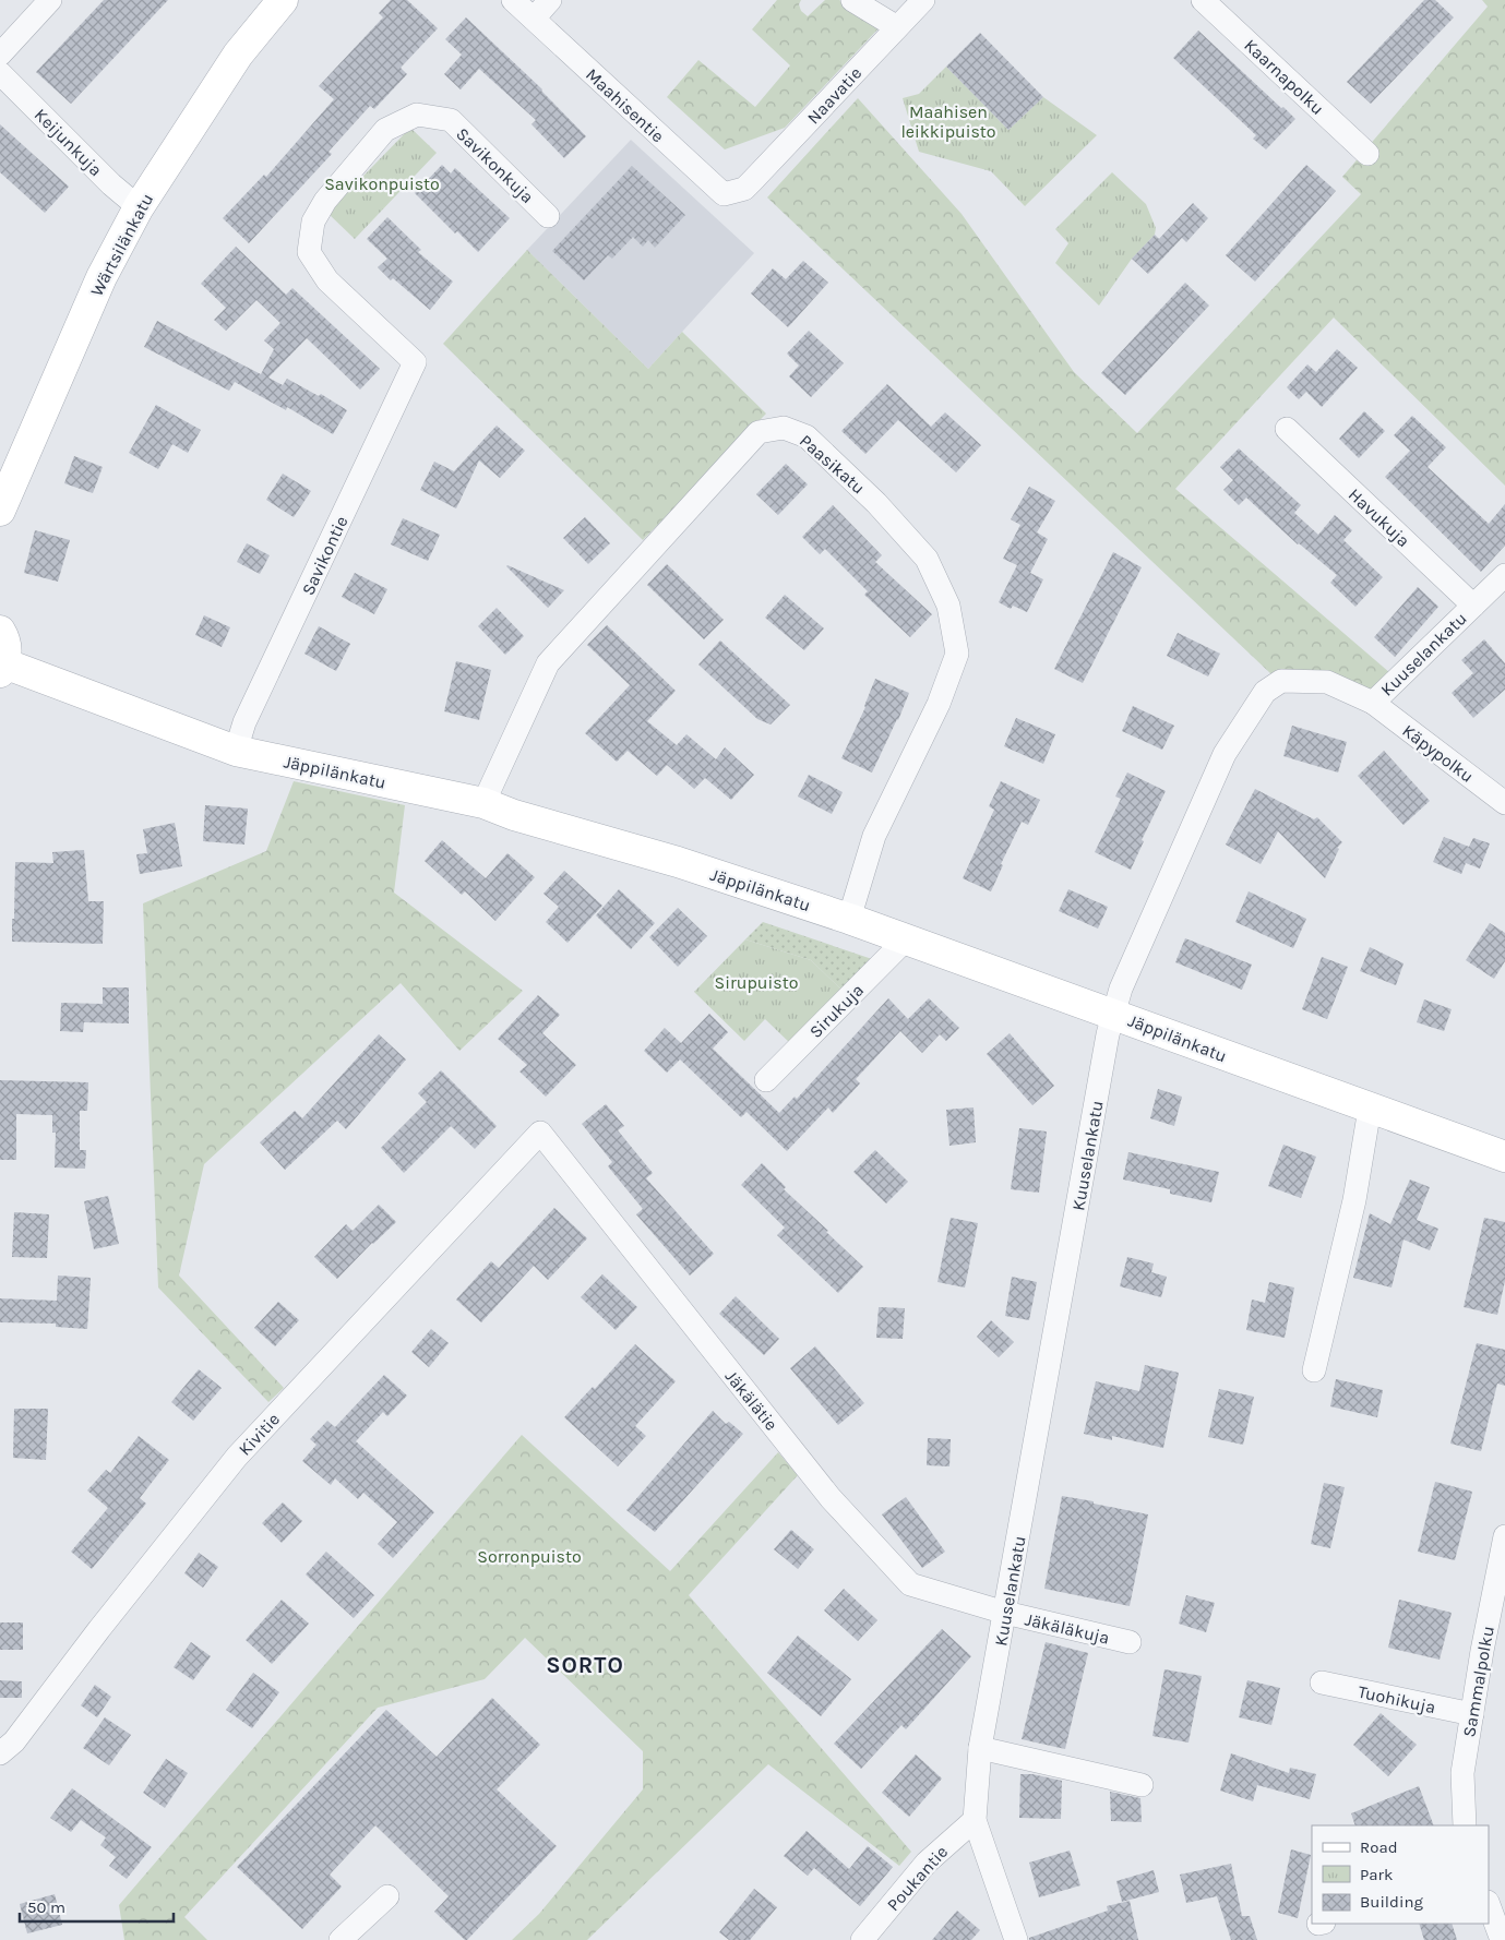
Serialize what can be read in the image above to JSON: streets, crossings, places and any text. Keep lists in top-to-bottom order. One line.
{"streets":{"street":["Kaarnapolku","Naavatie","Maahisentie","Keijunkuja","Savikonkuja","Wärtsilänkatu","Paasikatu","Havukuja","Savikontie","Kuuselankatu","Käpypolku","Jäppilänkatu","Sirukuja","Jäkälätie","Kivitie","Jäkäläkuja","Sammalpolku","Tuohikuja","Poukantie"]},"crossings":[["Naavatie","Maahisentie"],["Keijunkuja","Wärtsilänkatu"],["Savikonkuja","Savikontie"],["Paasikatu","Jäppilänkatu"],["Havukuja","Kuuselankatu"],["Savikontie","Jäppilänkatu"],["Kuuselankatu","Käpypolku"],["Kuuselankatu","Jäppilänkatu"],["Kuuselankatu","Jäkälätie"],["Kuuselankatu","Jäkäläkuja"],["Kuuselankatu","Poukantie"],["Jäppilänkatu","Sirukuja"],["Jäkälätie","Kivitie"],["Jäkälätie","Jäkäläkuja"],["Sammalpolku","Tuohikuja"]],"districts":["SORTO"],"parks":["Maahisen leikkipuisto","Savikonpuisto","Sirupuisto","Sorronpuisto"],"legend":["Road","Park","Building"],"scale_bar":"50 m"}
